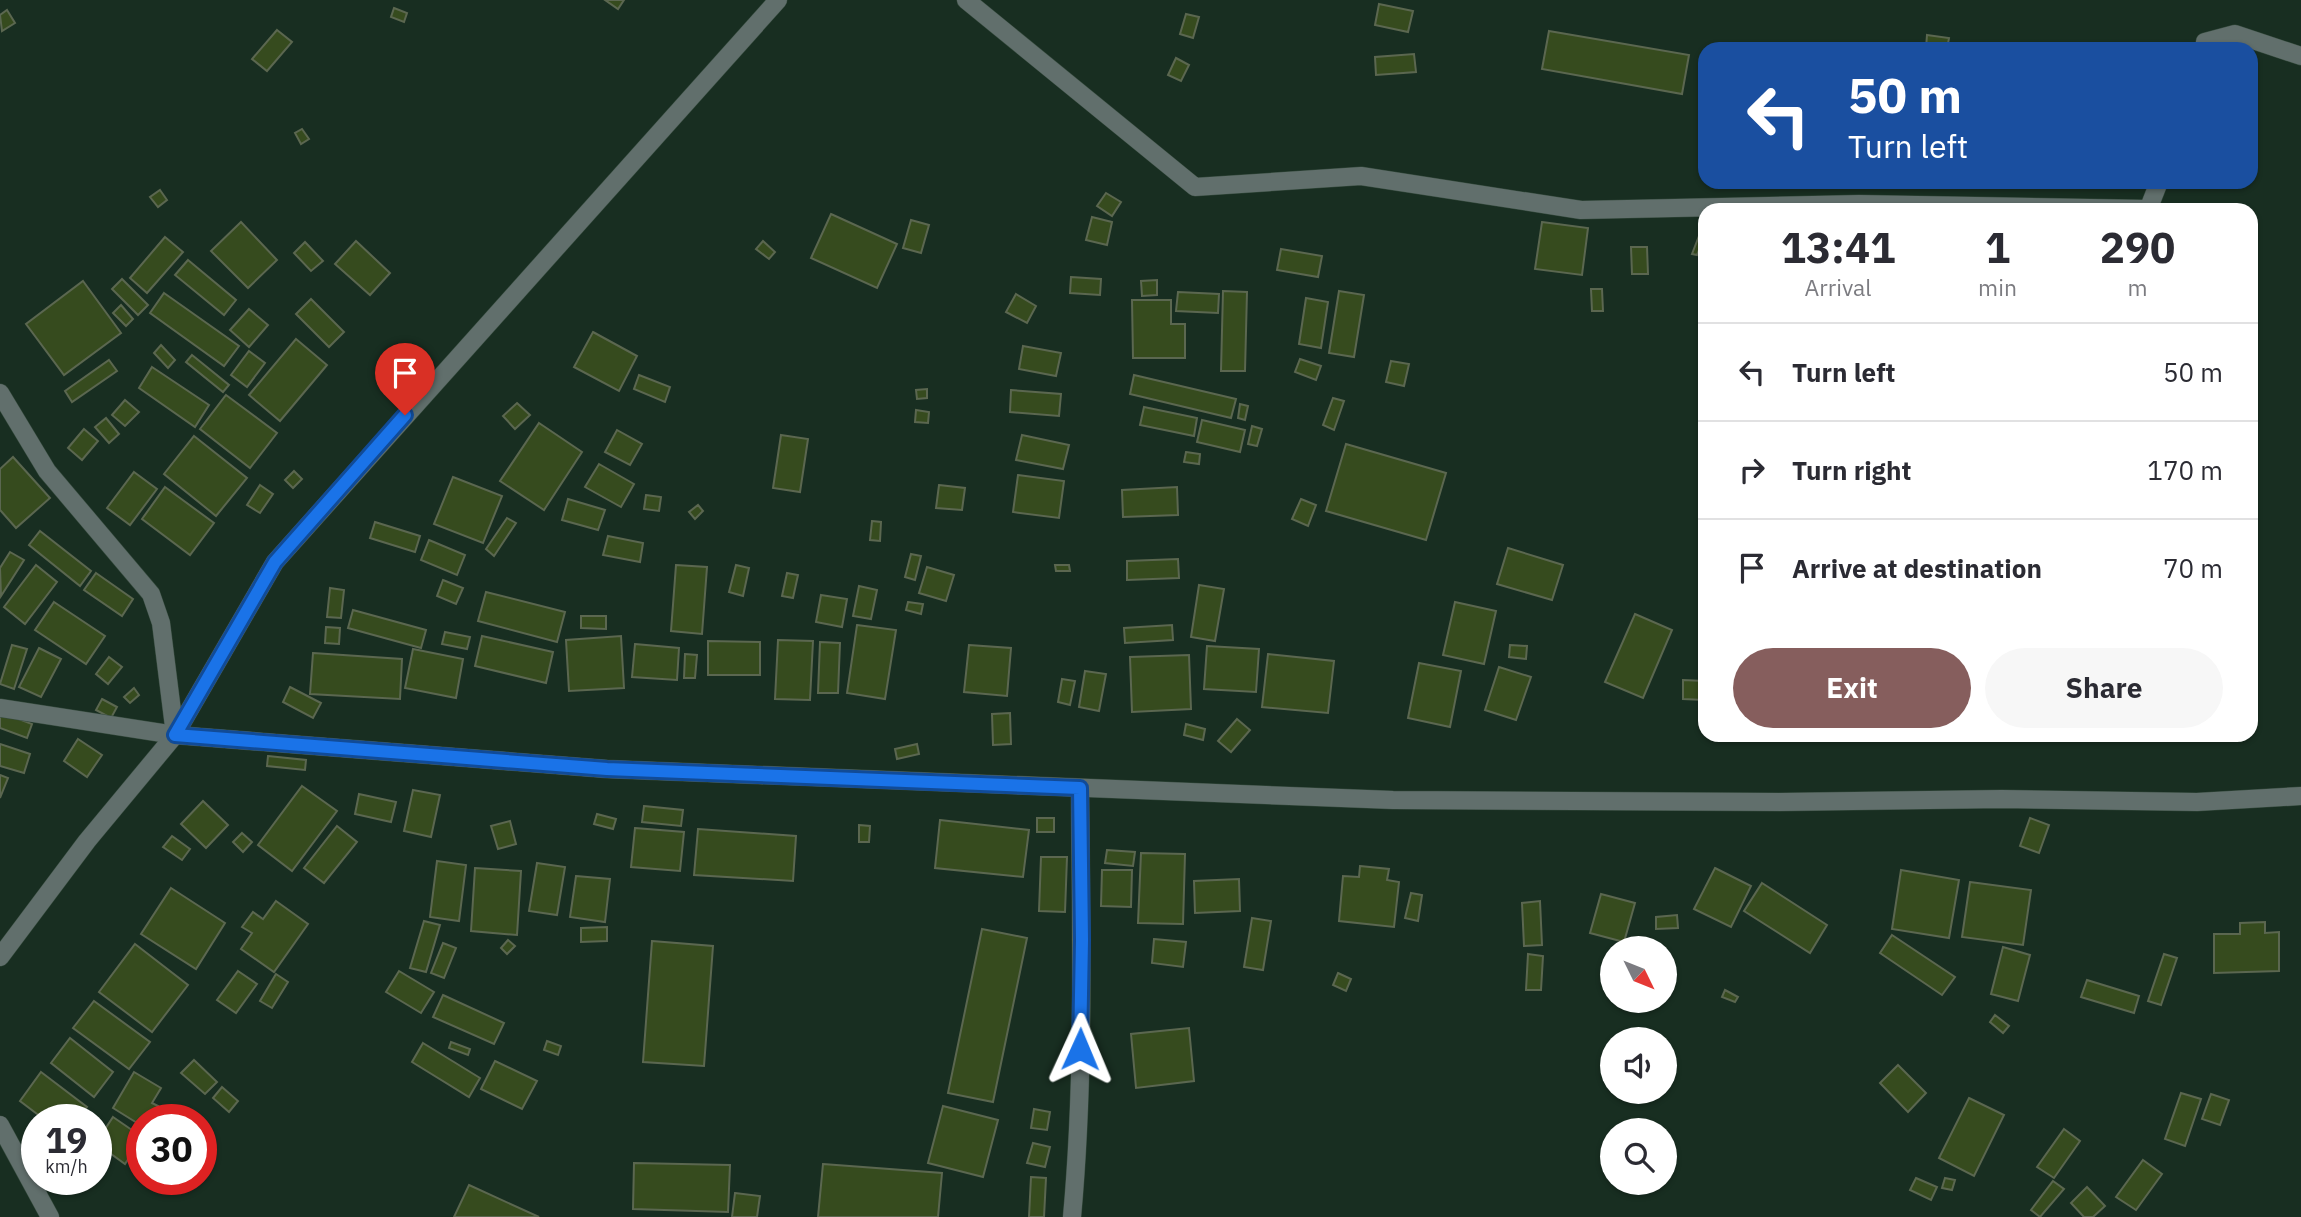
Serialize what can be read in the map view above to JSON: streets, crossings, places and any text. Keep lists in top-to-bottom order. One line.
{"north":"bottom right","page":{"turn":["50 m","Turn left"],"eta":["13:41","Arrival","1","min","290","m"],"list":[{"name":"Turn left","value":"50 m"},{"name":"Turn right","value":"170 m"},{"name":"Arrive at destination","value":"70 m"}],"buttons":["Exit","Share"],"speed":"19 km/h","limit":"30"}}
